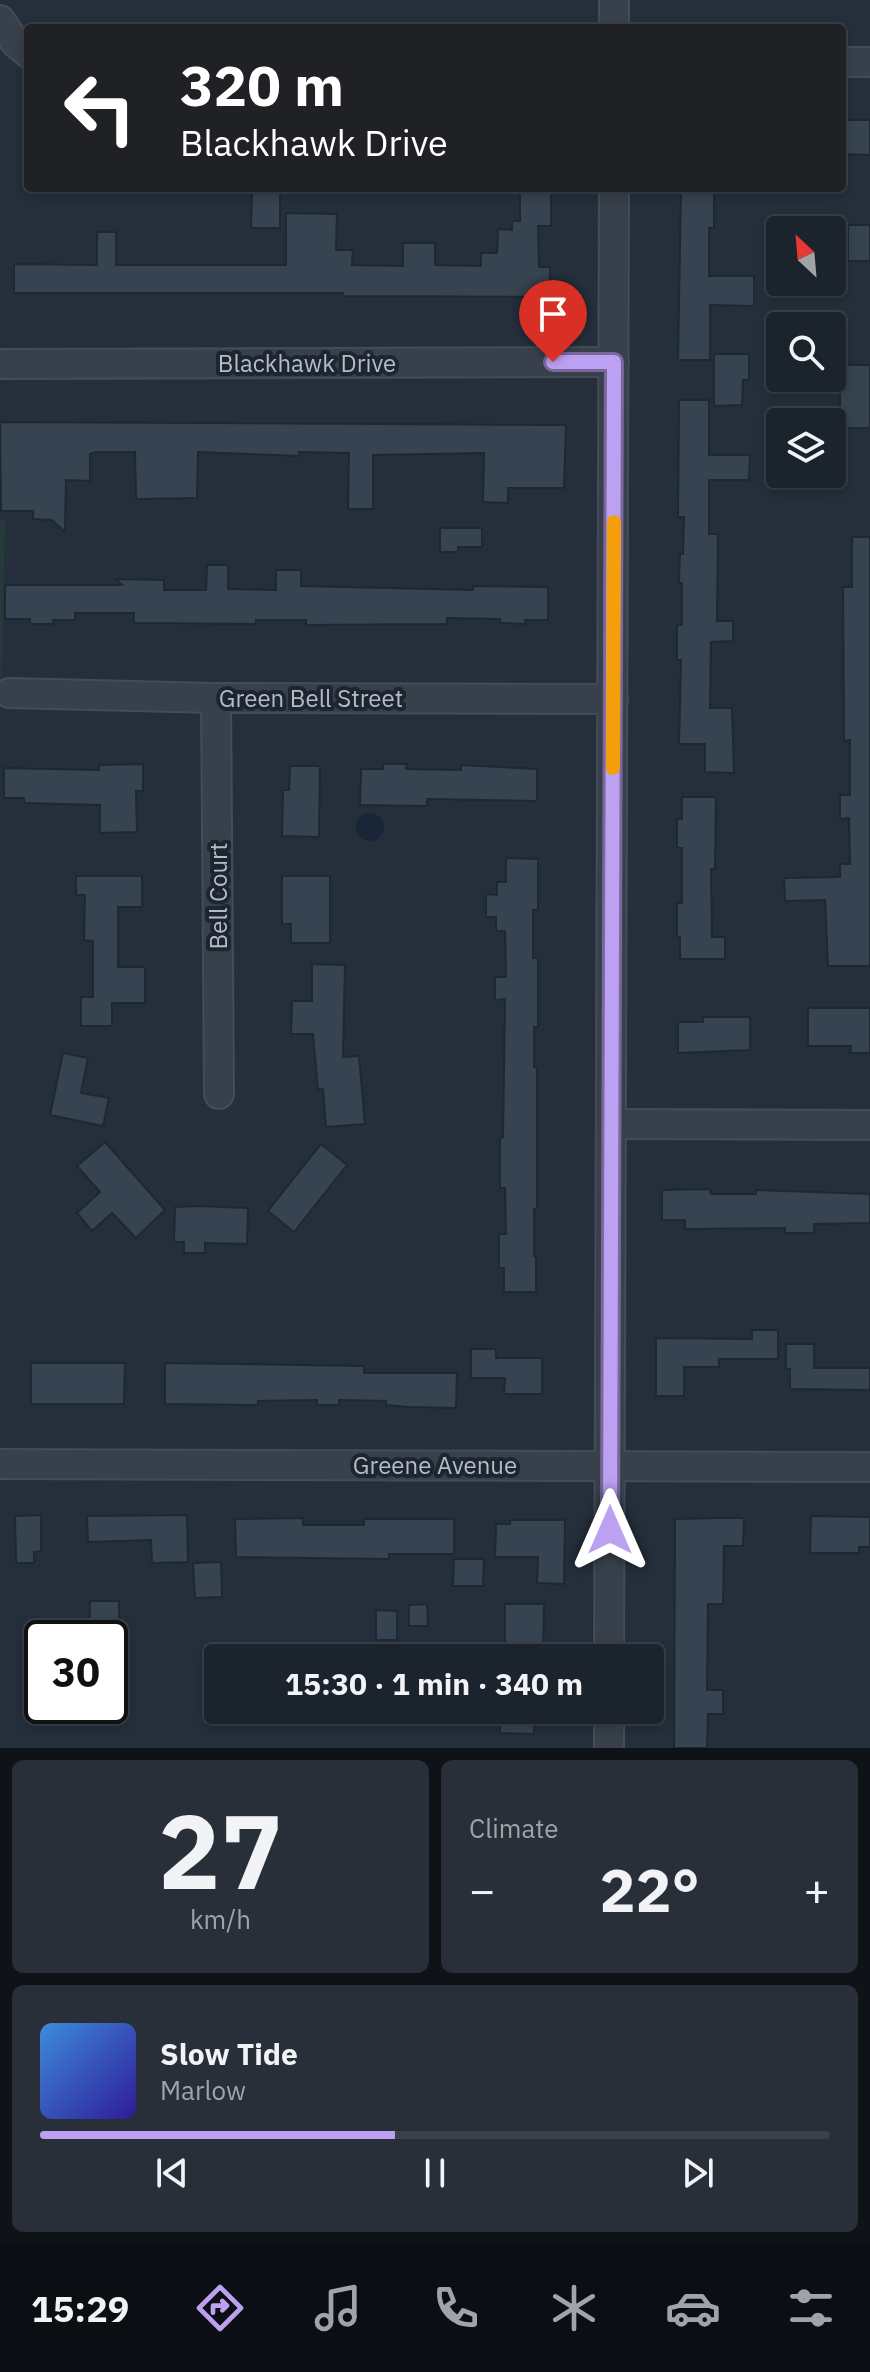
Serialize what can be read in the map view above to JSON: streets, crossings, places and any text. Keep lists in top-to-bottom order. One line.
{"streets":{"street":["Blackhawk Drive","Green Bell Street","Bell Court","Greene Avenue"]},"crossings":[["Green Bell Street","Bell Court"]],"north":"top left","page":{"turn":["320 m","Blackhawk Drive"],"limit":"30","trip":"15:30 · 1 min · 340 m","tile":[["27","km/h"],"Climate"],"heat":["−","22°","+"],"song":["Slow Tide","Marlow"],"tabs":"15:29"}}
